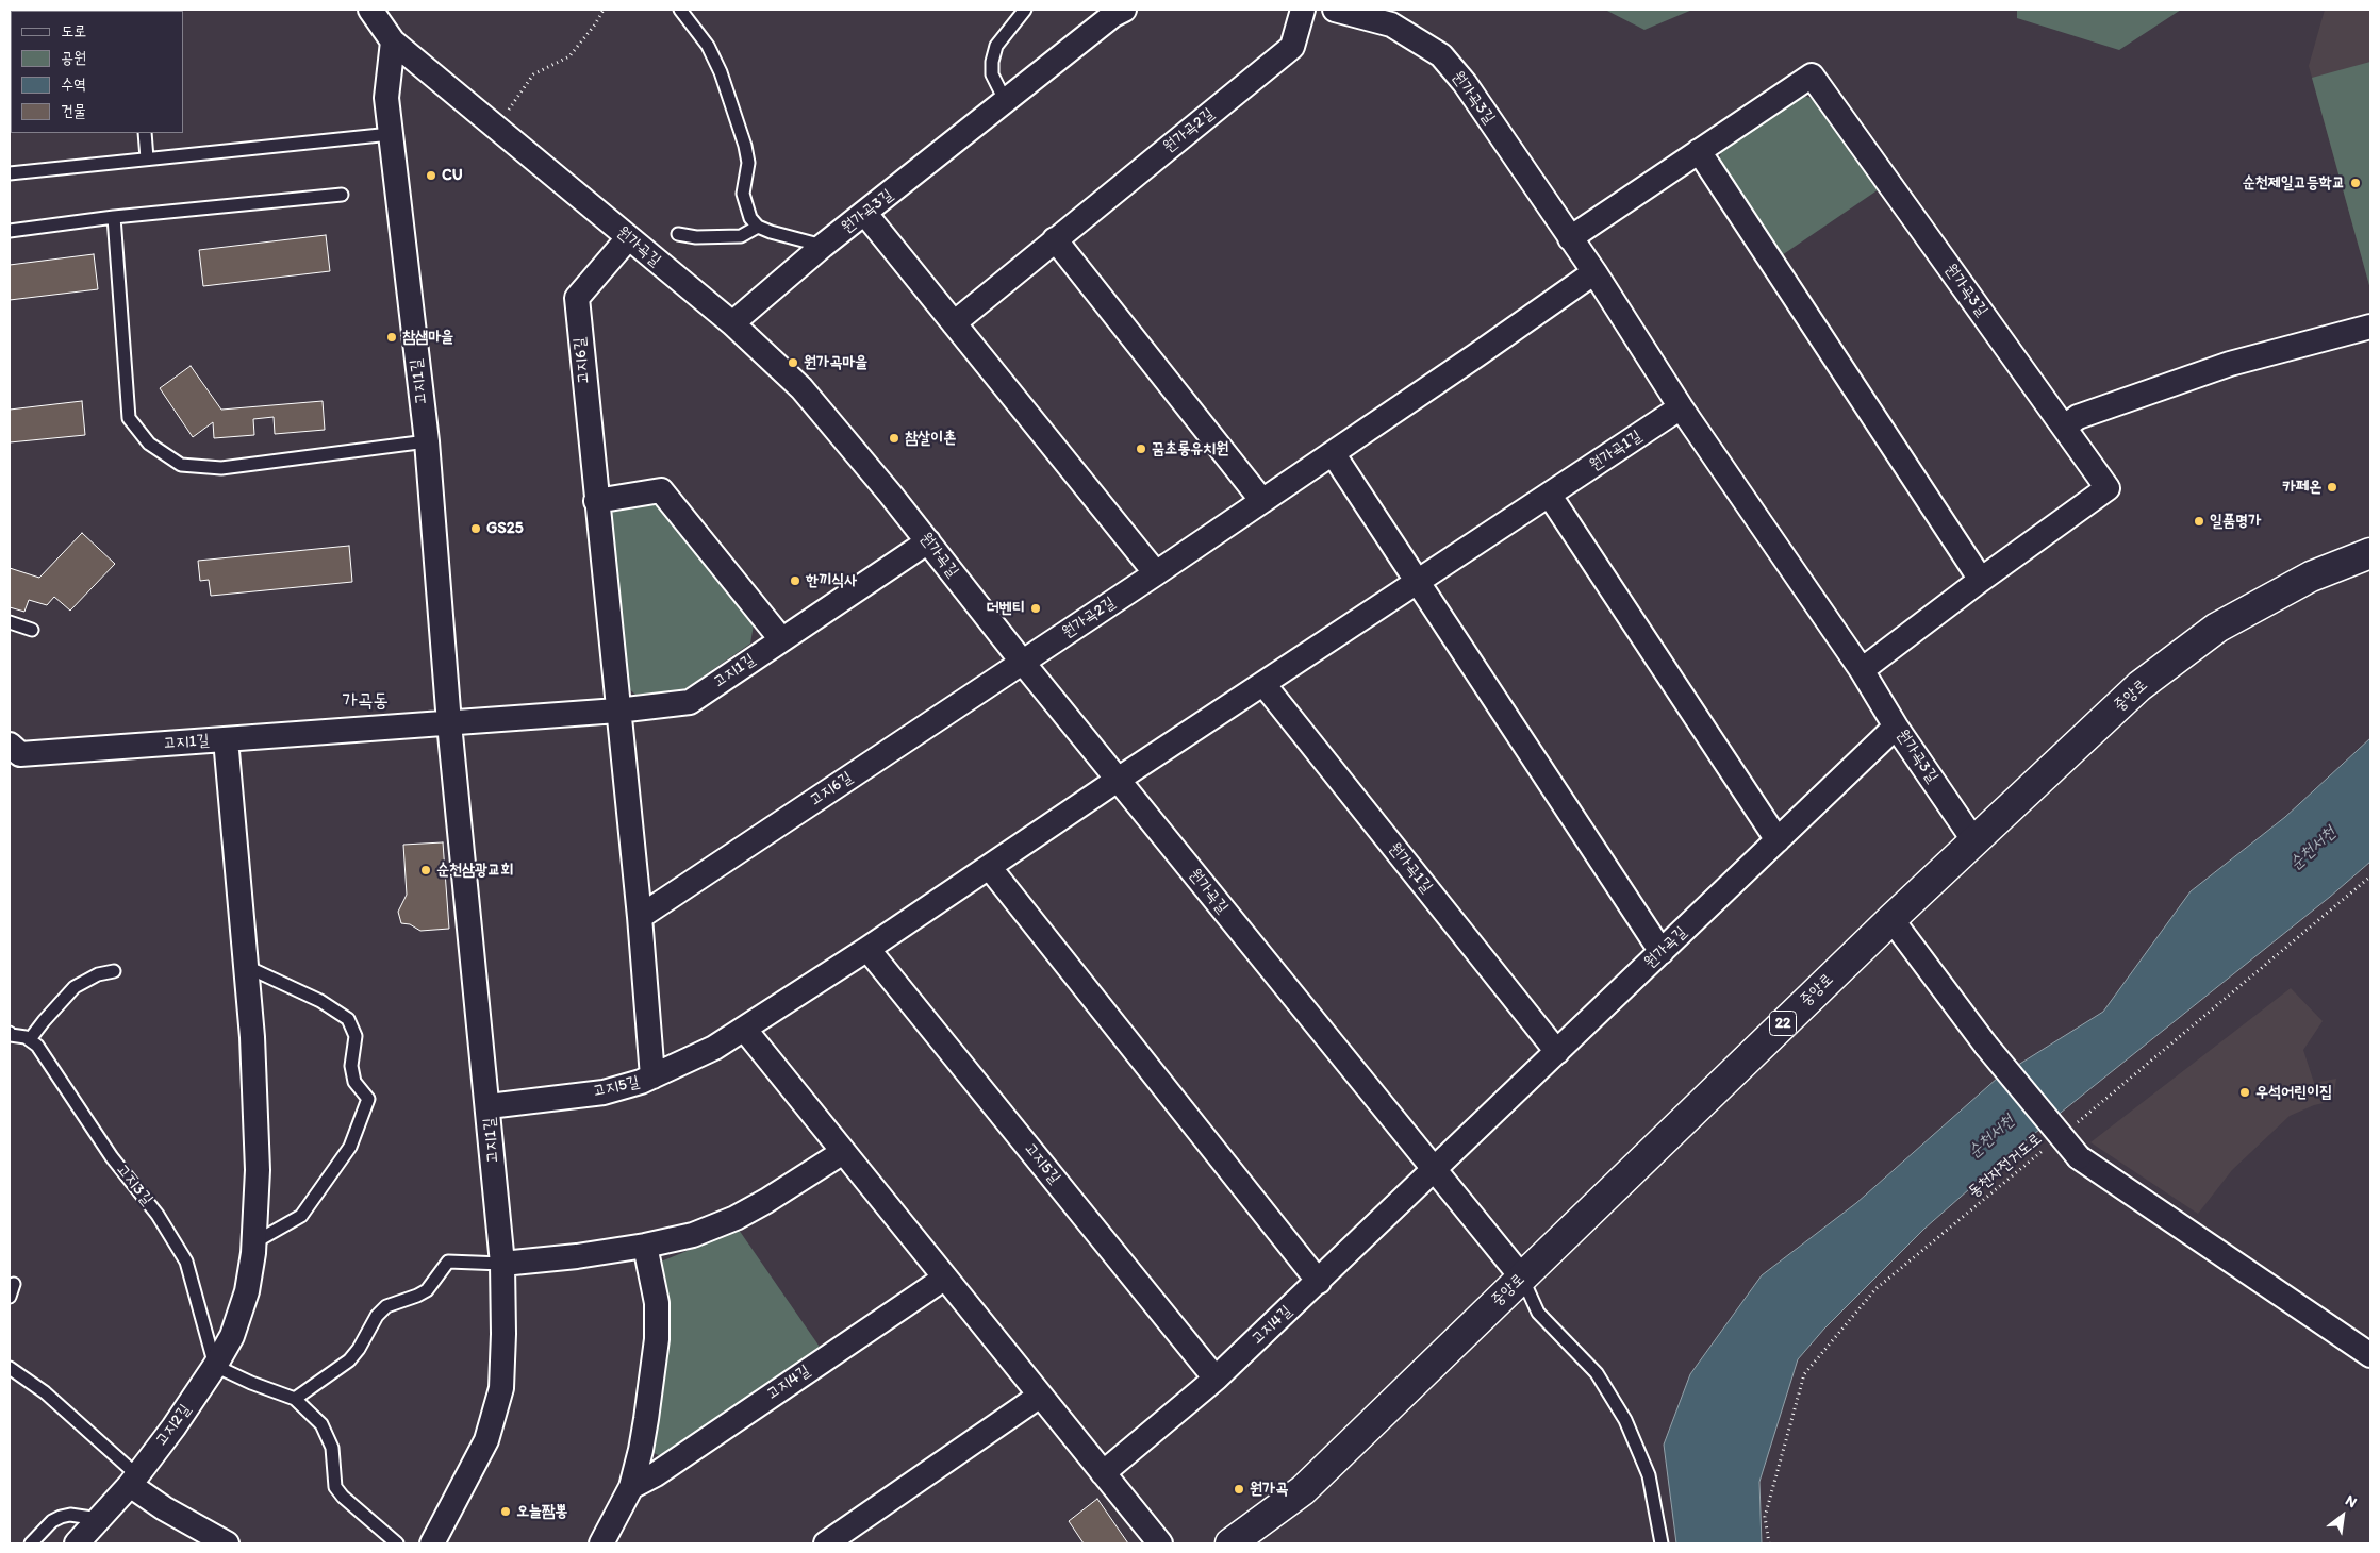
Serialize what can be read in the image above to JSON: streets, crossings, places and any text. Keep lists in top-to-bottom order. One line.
{"streets":{"main road":["중앙로","22"],"street":["원가곡3길","원가곡2길","원가곡길","고지6길","고지1길","원가곡1길","고지5길","고지4길","고지2길"],"lane":["고지3길"],"path":["동천자전거도로"]},"crossings":[["원가곡3길","원가곡2길"],["원가곡3길","원가곡길"],["원가곡3길","원가곡1길"],["원가곡3길","중앙로"],["원가곡2길","원가곡길"],["원가곡2길","고지6길"],["원가곡길","고지6길"],["원가곡길","고지1길"],["원가곡길","원가곡1길"],["원가곡길","중앙로"],["원가곡길","고지5길"],["원가곡길","고지4길"],["고지6길","고지1길"],["고지6길","고지5길"],["고지1길","고지5길"],["원가곡1길","고지5길"],["고지5길","고지4길"],["고지3길","고지2길"]],"districts":["가곡동"],"water":["순천서천"],"places":["CU","순천제일고등학교","참샘마을","원가곡마을","참살이촌","꿈초롱유치원","카페온","일품명가","GS25","한끼식사","더벤티","순천삼광교회","우석어린이집","원가곡","오늘짬뽕"],"legend":["도로","공원","수역","건물"],"north":"top right"}
